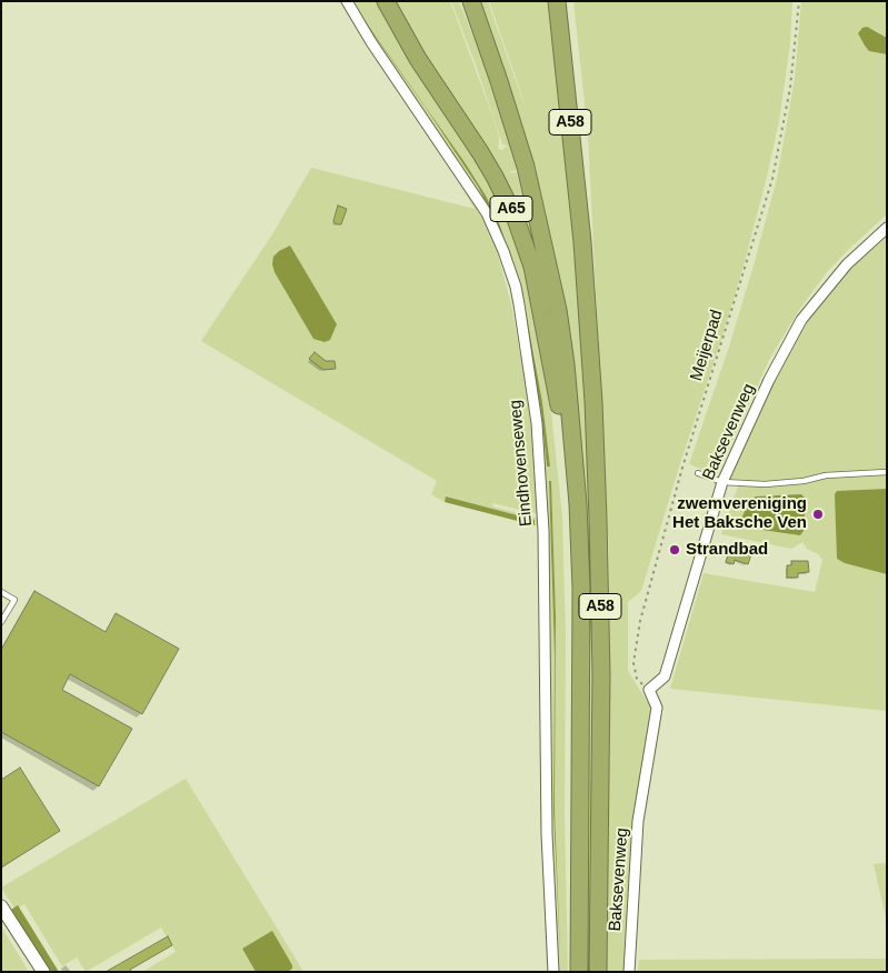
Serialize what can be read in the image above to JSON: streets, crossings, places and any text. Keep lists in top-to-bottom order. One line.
{"streets":{"highway":["A58","A65"],"street":["Baksevenweg","Eindhovenseweg"],"path":["Meijerpad"]},"crossings":[["A58","A65"],["Meijerpad","Baksevenweg"]],"places":["zwemvereniging Het Baksche Ven","Strandbad"]}
